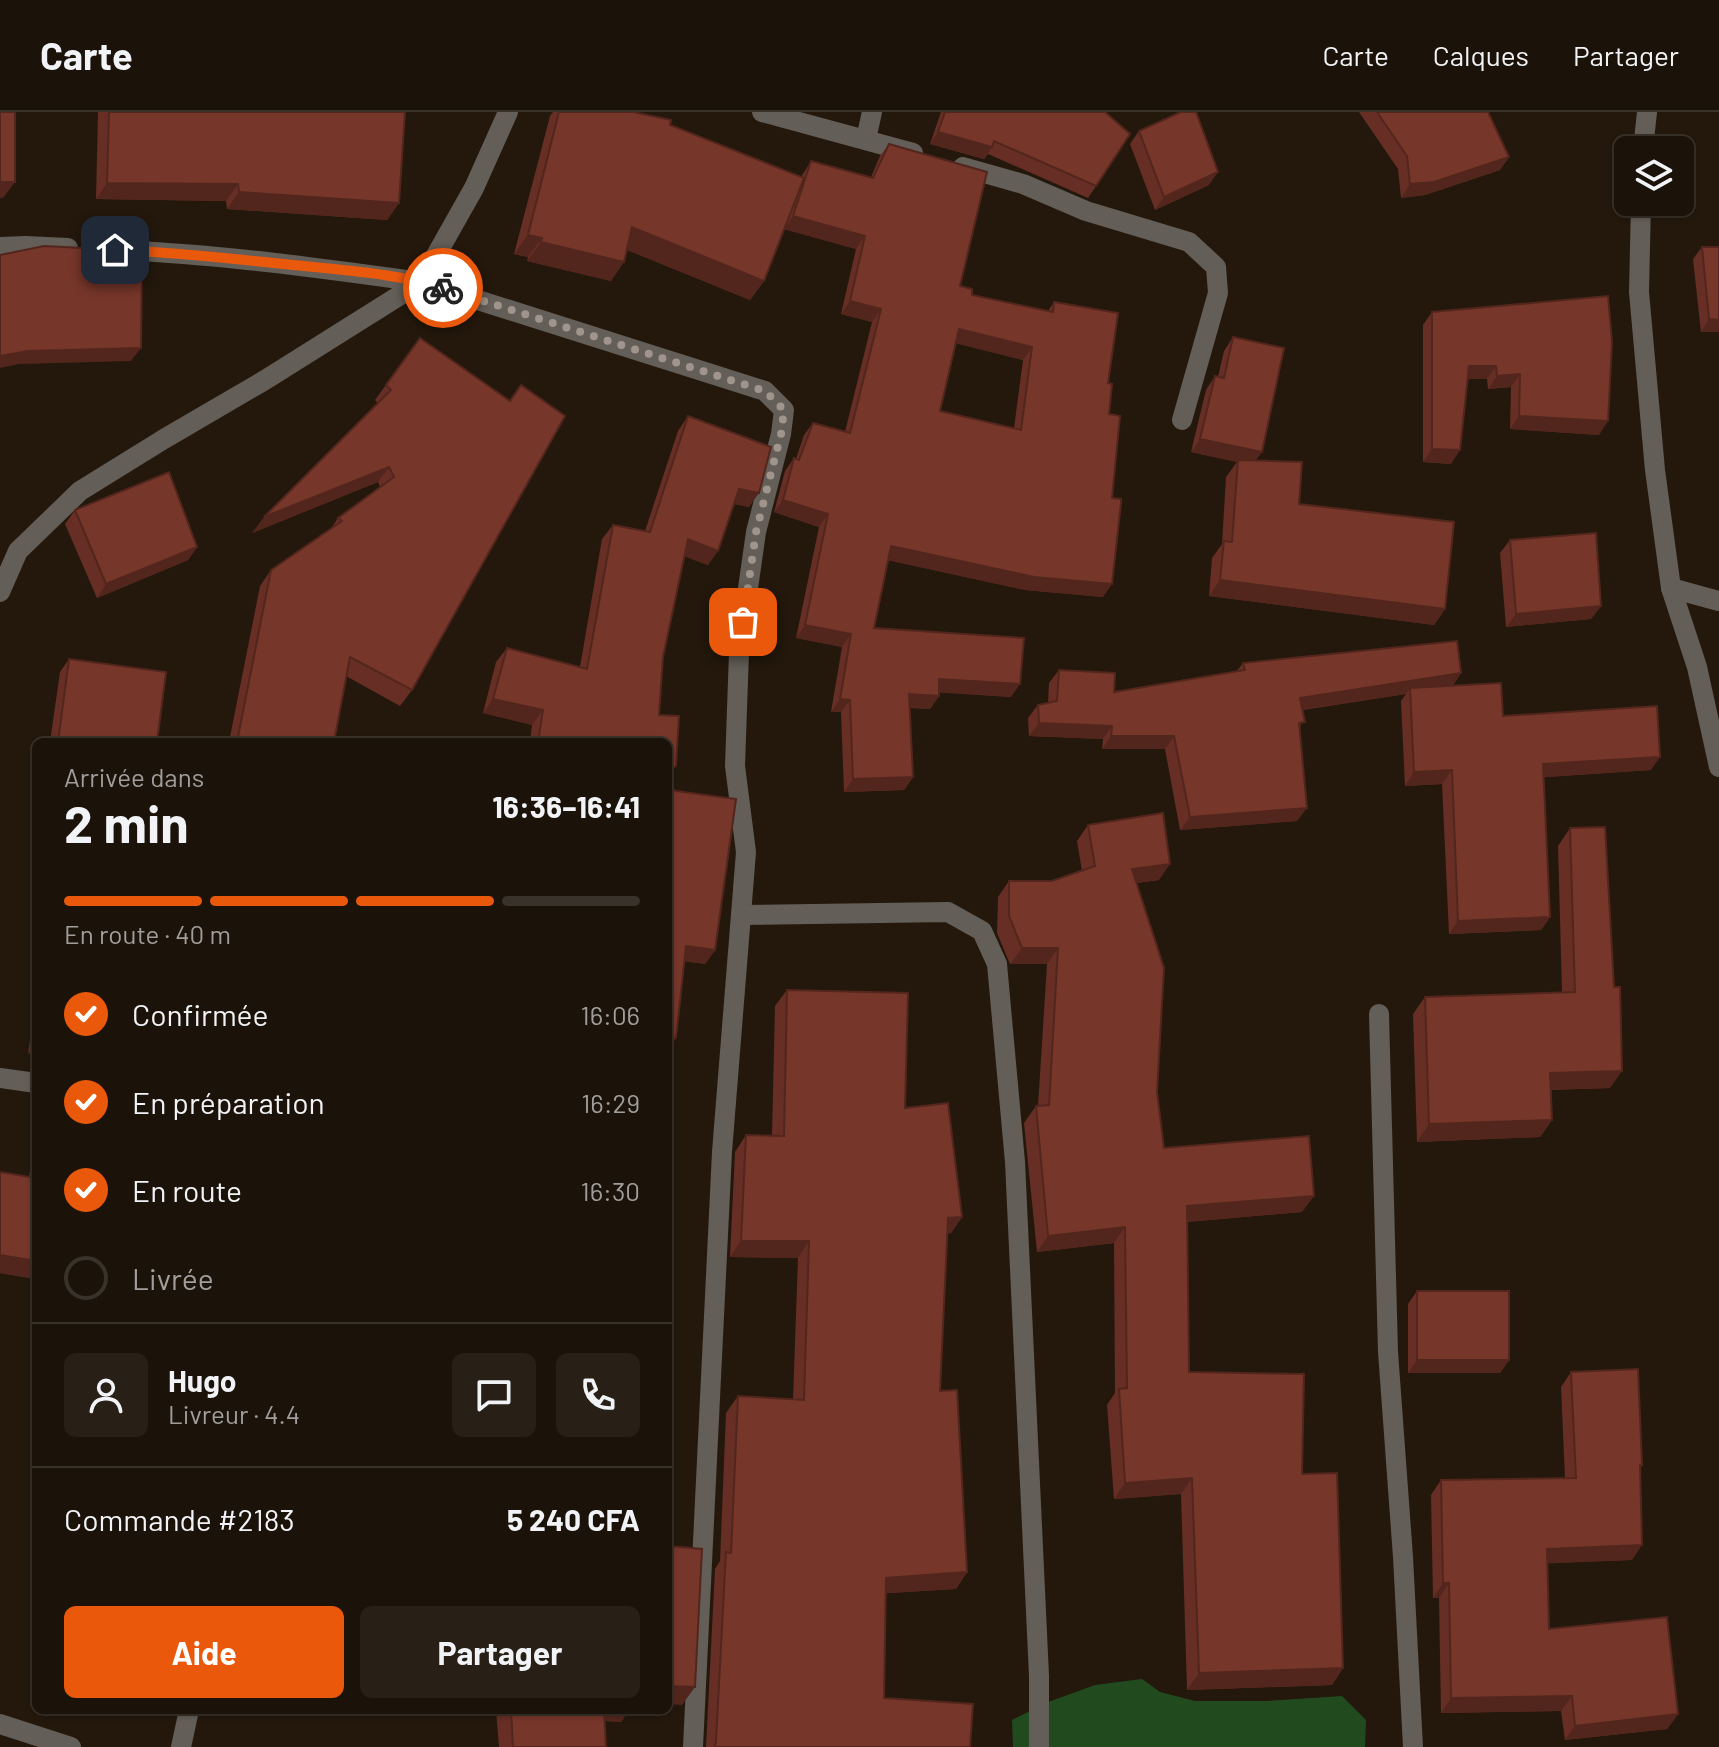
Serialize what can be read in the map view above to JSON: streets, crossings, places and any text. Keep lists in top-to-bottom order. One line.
{"page":{"header":"Carte","nav":["Carte","Calques","Partager"],"heading":["2 min","Arrivée dans","16:36–16:41"],"panel":["Hugo","Livreur · 4.4","Commande #2183","5 240 CFA"],"bar":"En route · 40 m","list":[["Confirmée","16:06"],["En préparation","16:29"],["En route","16:30"],"Livrée"],"buttons":["Aide","Partager"]}}
